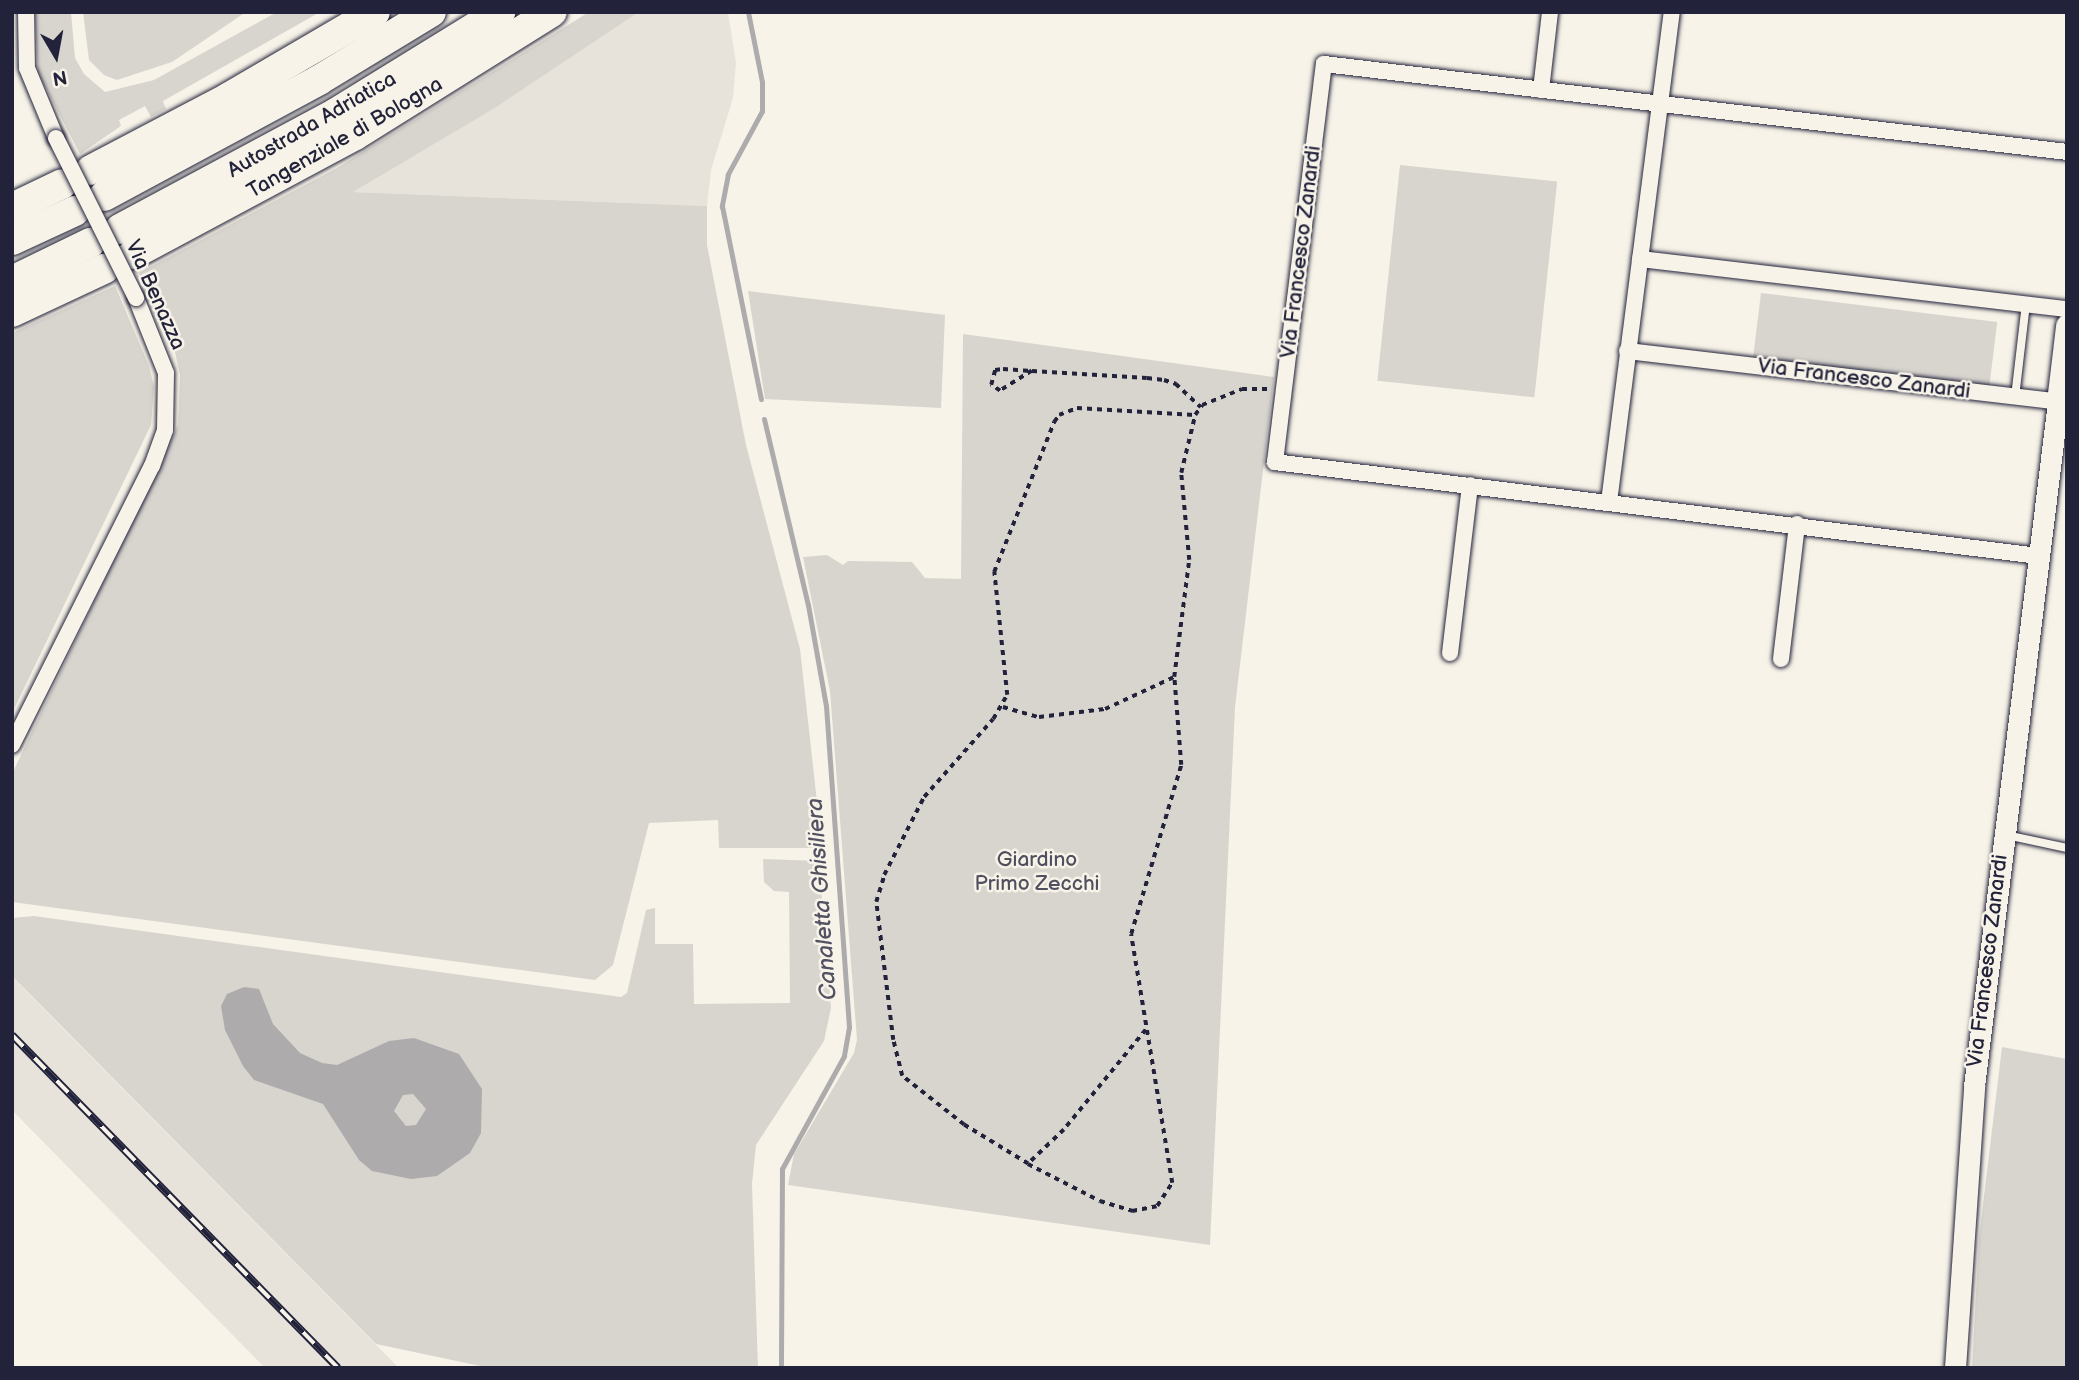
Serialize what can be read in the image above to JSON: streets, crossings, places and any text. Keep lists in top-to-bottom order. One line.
{"streets":{"highway":["Autostrada Adriatica","Tangenziale di Bologna"],"main road":["Via Francesco Zanardi"],"street":["Via Benazza"]},"crossings":[["Autostrada Adriatica","Tangenziale di Bologna"]],"water":["Canaletta Ghisiliera"],"parks":["Giardino Primo Zecchi"],"north":"bottom"}
